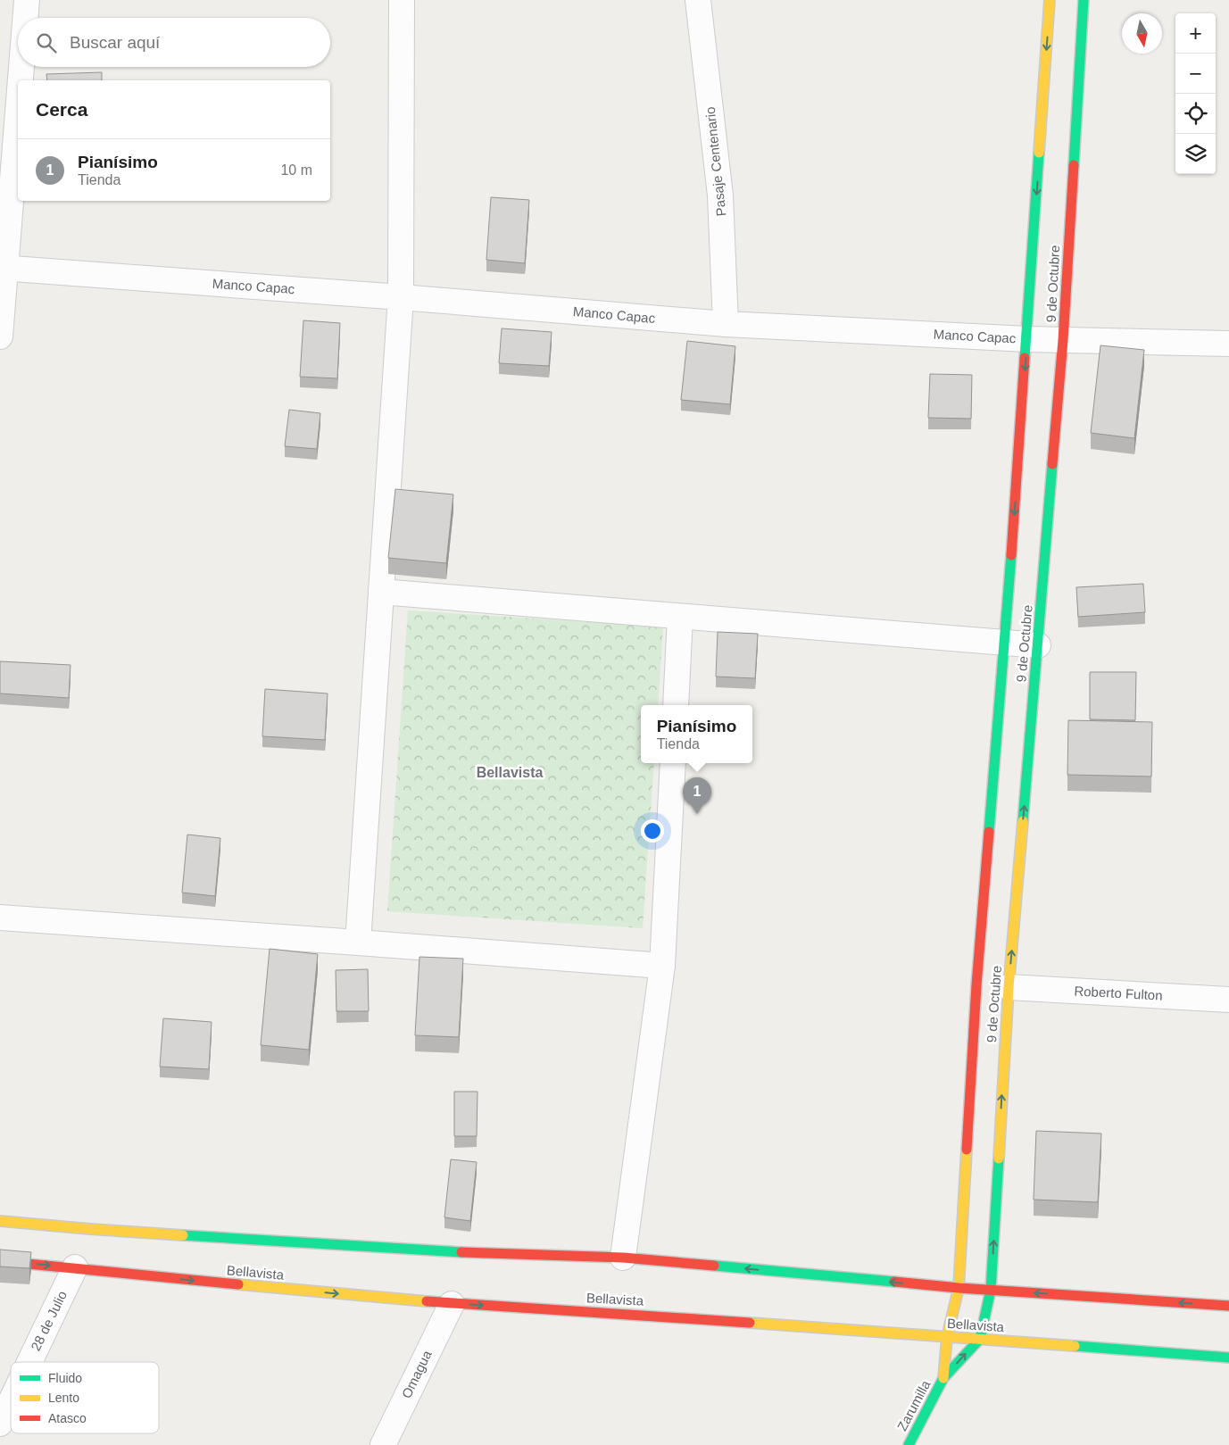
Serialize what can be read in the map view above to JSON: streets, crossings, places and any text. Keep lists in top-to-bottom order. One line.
{"streets":{"street":["Pasaje Centenario","9 de Octubre","Manco Capac","Roberto Fulton","Bellavista","28 de Julio","Omagua","Zarumilla"]},"crossings":[["Pasaje Centenario","Manco Capac"],["9 de Octubre","Manco Capac"],["9 de Octubre","Roberto Fulton"],["9 de Octubre","Zarumilla"],["Bellavista","28 de Julio"],["Bellavista","Omagua"],["Bellavista","Zarumilla"]],"districts":["Bellavista"],"legend":["Fluido","Lento","Atasco"],"north":"bottom","page":{"map_buttons":["+","−"],"search":"Buscar aquí","heading":"Cerca","list":[{"mark":"1","name":"Pianísimo","note":"Tienda","value":"10 m"}],"popup":["Pianísimo","Tienda"],"pins":"1"}}
